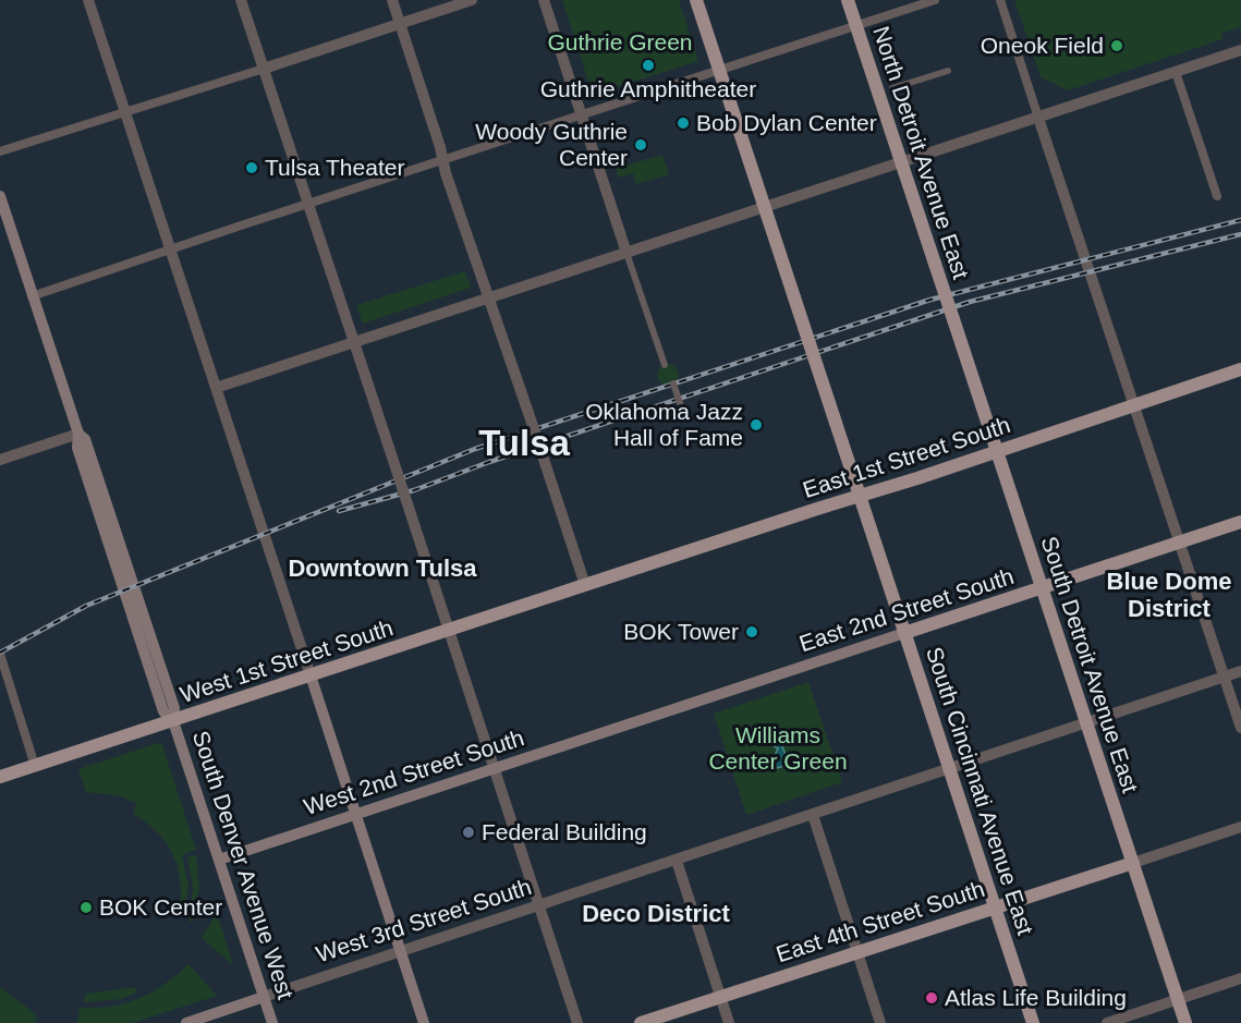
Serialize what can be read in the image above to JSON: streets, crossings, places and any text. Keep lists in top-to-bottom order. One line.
{"streets":{"main road":["North Detroit Avenue East","East 1st Street South","East 2nd Street South","West 1st Street South","South Detroit Avenue East","West 2nd Street South","South Cincinnati Avenue East","South Denver Avenue West","West 3rd Street South","East 4th Street South"]},"crossings":[["North Detroit Avenue East","South Detroit Avenue East"],["East 1st Street South","West 1st Street South"],["East 1st Street South","South Detroit Avenue East"],["East 1st Street South","South Cincinnati Avenue East"],["East 2nd Street South","South Detroit Avenue East"],["East 2nd Street South","West 2nd Street South"],["East 2nd Street South","South Cincinnati Avenue East"],["West 1st Street South","South Denver Avenue West"],["South Detroit Avenue East","West 3rd Street South"],["South Detroit Avenue East","East 4th Street South"],["West 2nd Street South","South Denver Avenue West"],["South Cincinnati Avenue East","West 3rd Street South"],["South Cincinnati Avenue East","East 4th Street South"],["South Denver Avenue West","West 3rd Street South"]],"districts":["Tulsa","Downtown Tulsa","Blue Dome District","Deco District"],"parks":["Guthrie Green","Williams Center Green"],"places":["Oneok Field","Guthrie Amphitheater","Bob Dylan Center","Woody Guthrie Center","Tulsa Theater","Oklahoma Jazz Hall of Fame","BOK Tower","Federal Building","BOK Center","Atlas Life Building"]}
